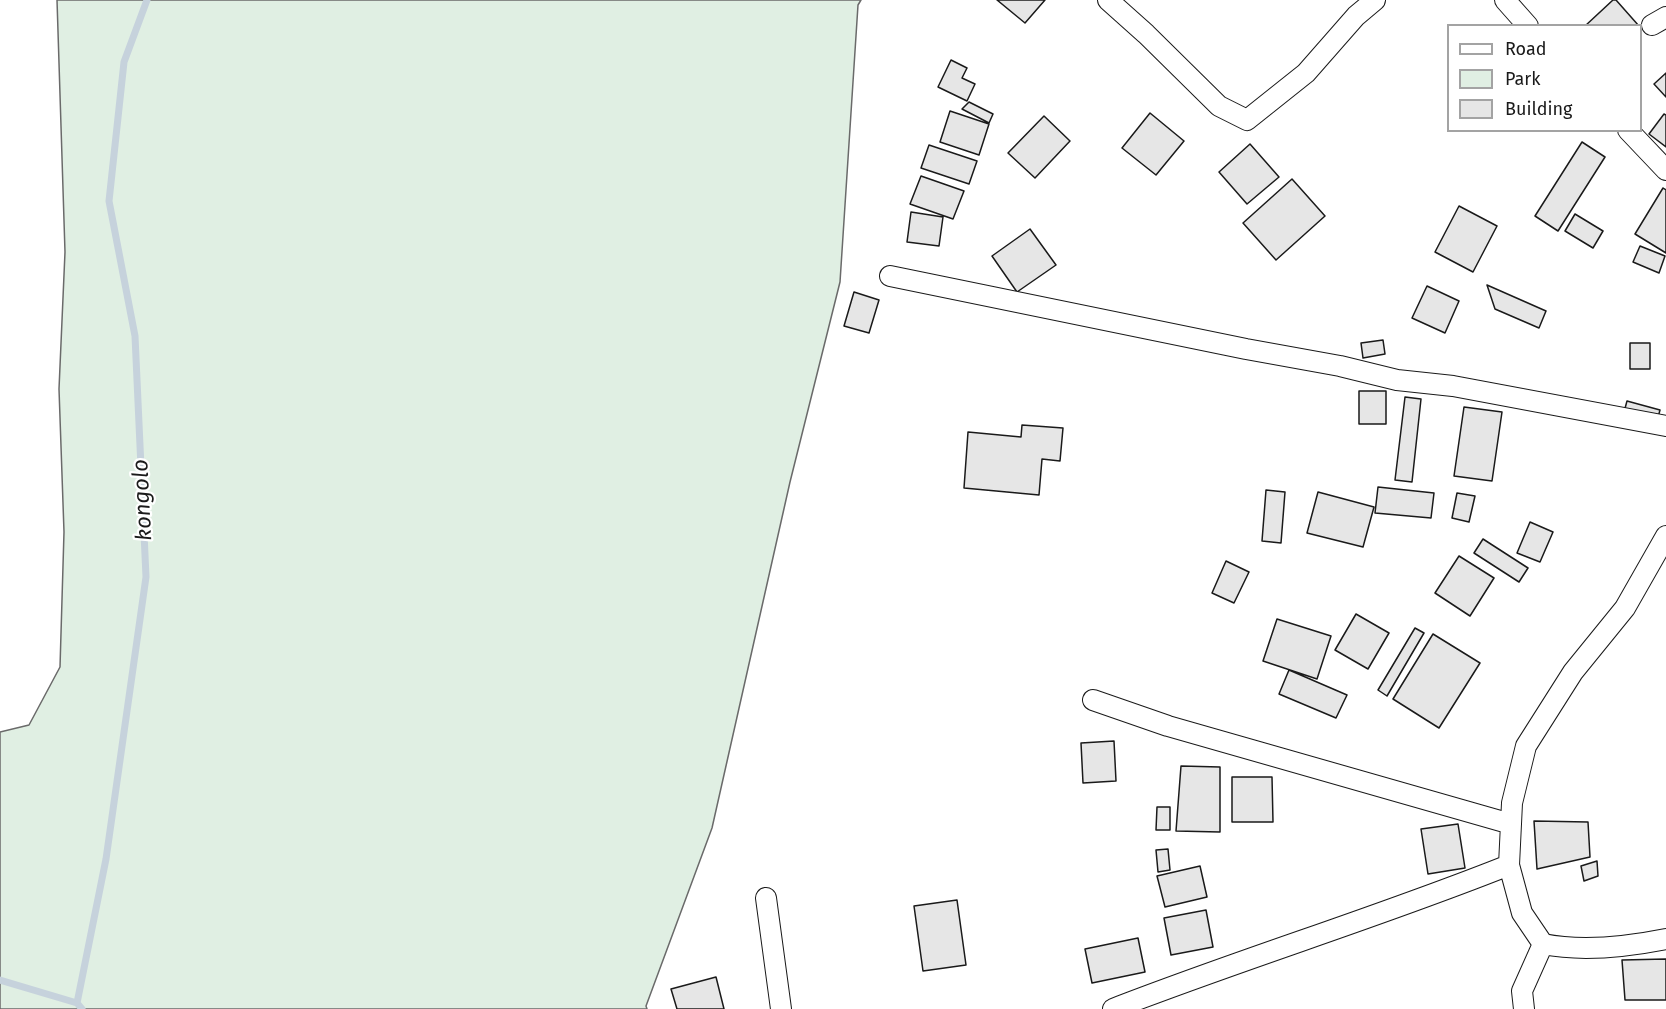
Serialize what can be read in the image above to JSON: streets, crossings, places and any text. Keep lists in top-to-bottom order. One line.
{"water":["kongolo"],"legend":["Road","Park","Building"]}
